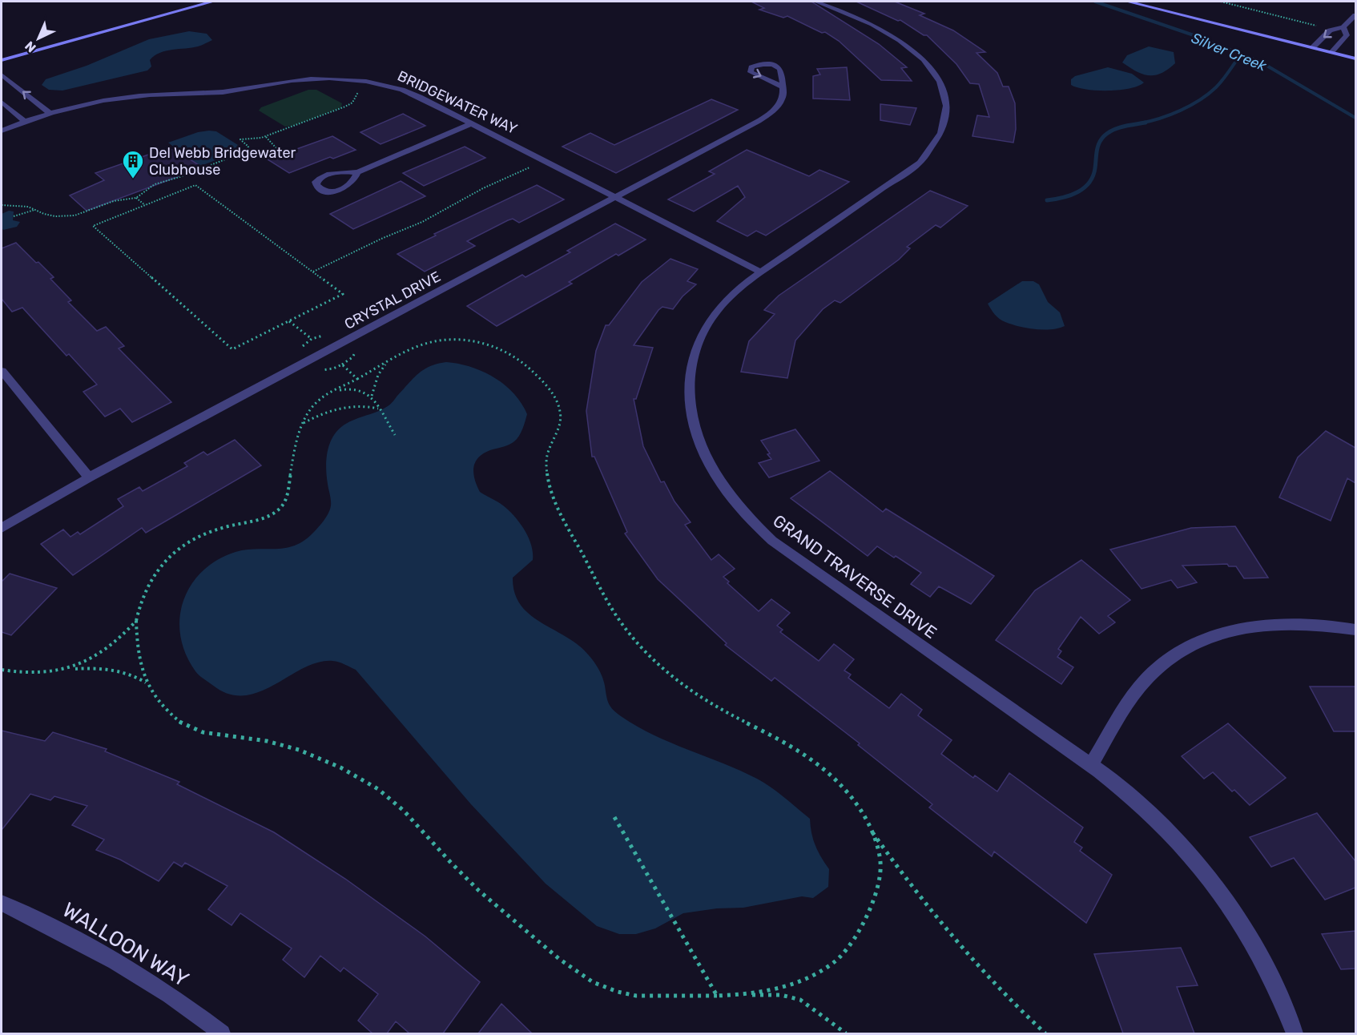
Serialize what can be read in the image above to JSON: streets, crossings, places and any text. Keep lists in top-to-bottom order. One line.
{"streets":{"street":["BRIDGEWATER WAY","CRYSTAL DRIVE","GRAND TRAVERSE DRIVE","WALLOON WAY"]},"crossings":[["BRIDGEWATER WAY","CRYSTAL DRIVE"],["BRIDGEWATER WAY","GRAND TRAVERSE DRIVE"]],"water":["Silver Creek"],"places":{"building":["Del Webb Bridgewater Clubhouse"]},"north":"bottom left"}
